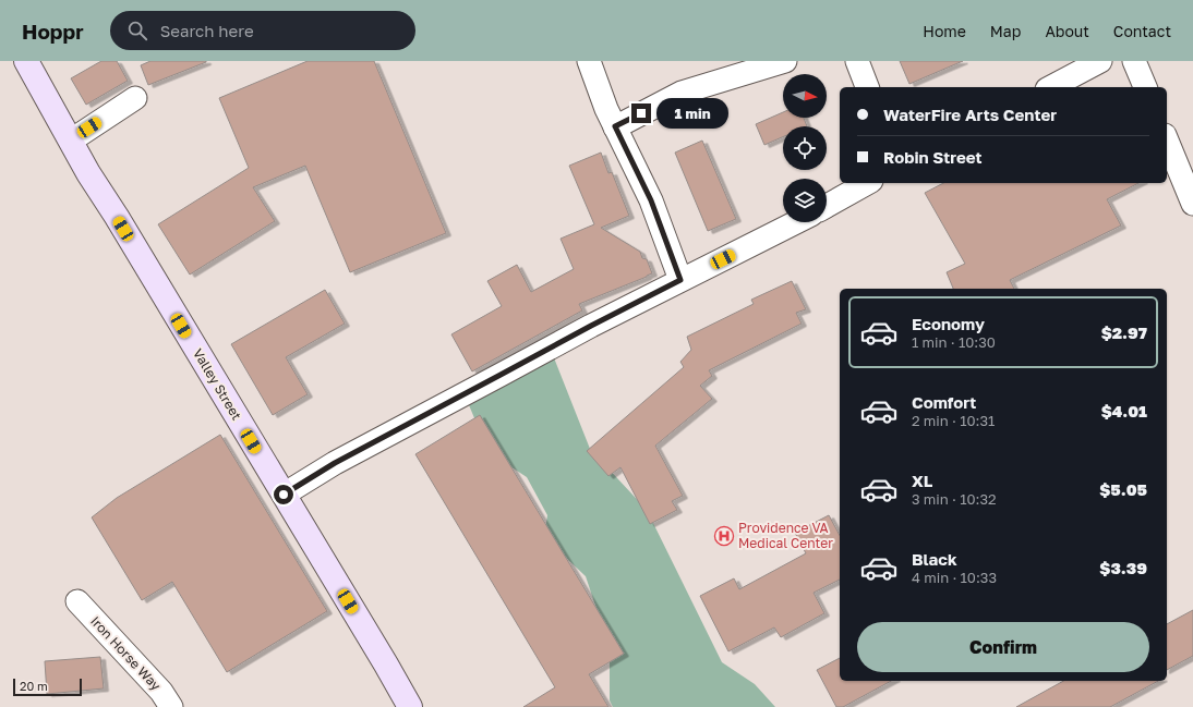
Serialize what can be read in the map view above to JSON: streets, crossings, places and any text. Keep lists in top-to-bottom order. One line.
{"streets":{"main road":["Valley Street"],"street":["Iron Horse Way"]},"places":{"hospital":["Providence VA Medical Center"]},"scale_bar":"20 m","north":"right","page":{"header":"Hoppr","search":"Search here","nav":["Home","Map","About","Contact"],"banner":["WaterFire Arts Center","Robin Street"],"bubble":"1 min","list":[{"name":"Economy","note":"1 min · 10:30","value":"$2.97"},{"name":"Comfort","note":"2 min · 10:31","value":"$4.01"},{"name":"XL","note":"3 min · 10:32","value":"$5.05"},{"name":"Black","note":"4 min · 10:33","value":"$3.39"}],"buttons":"Confirm","scale":"20 m"}}
